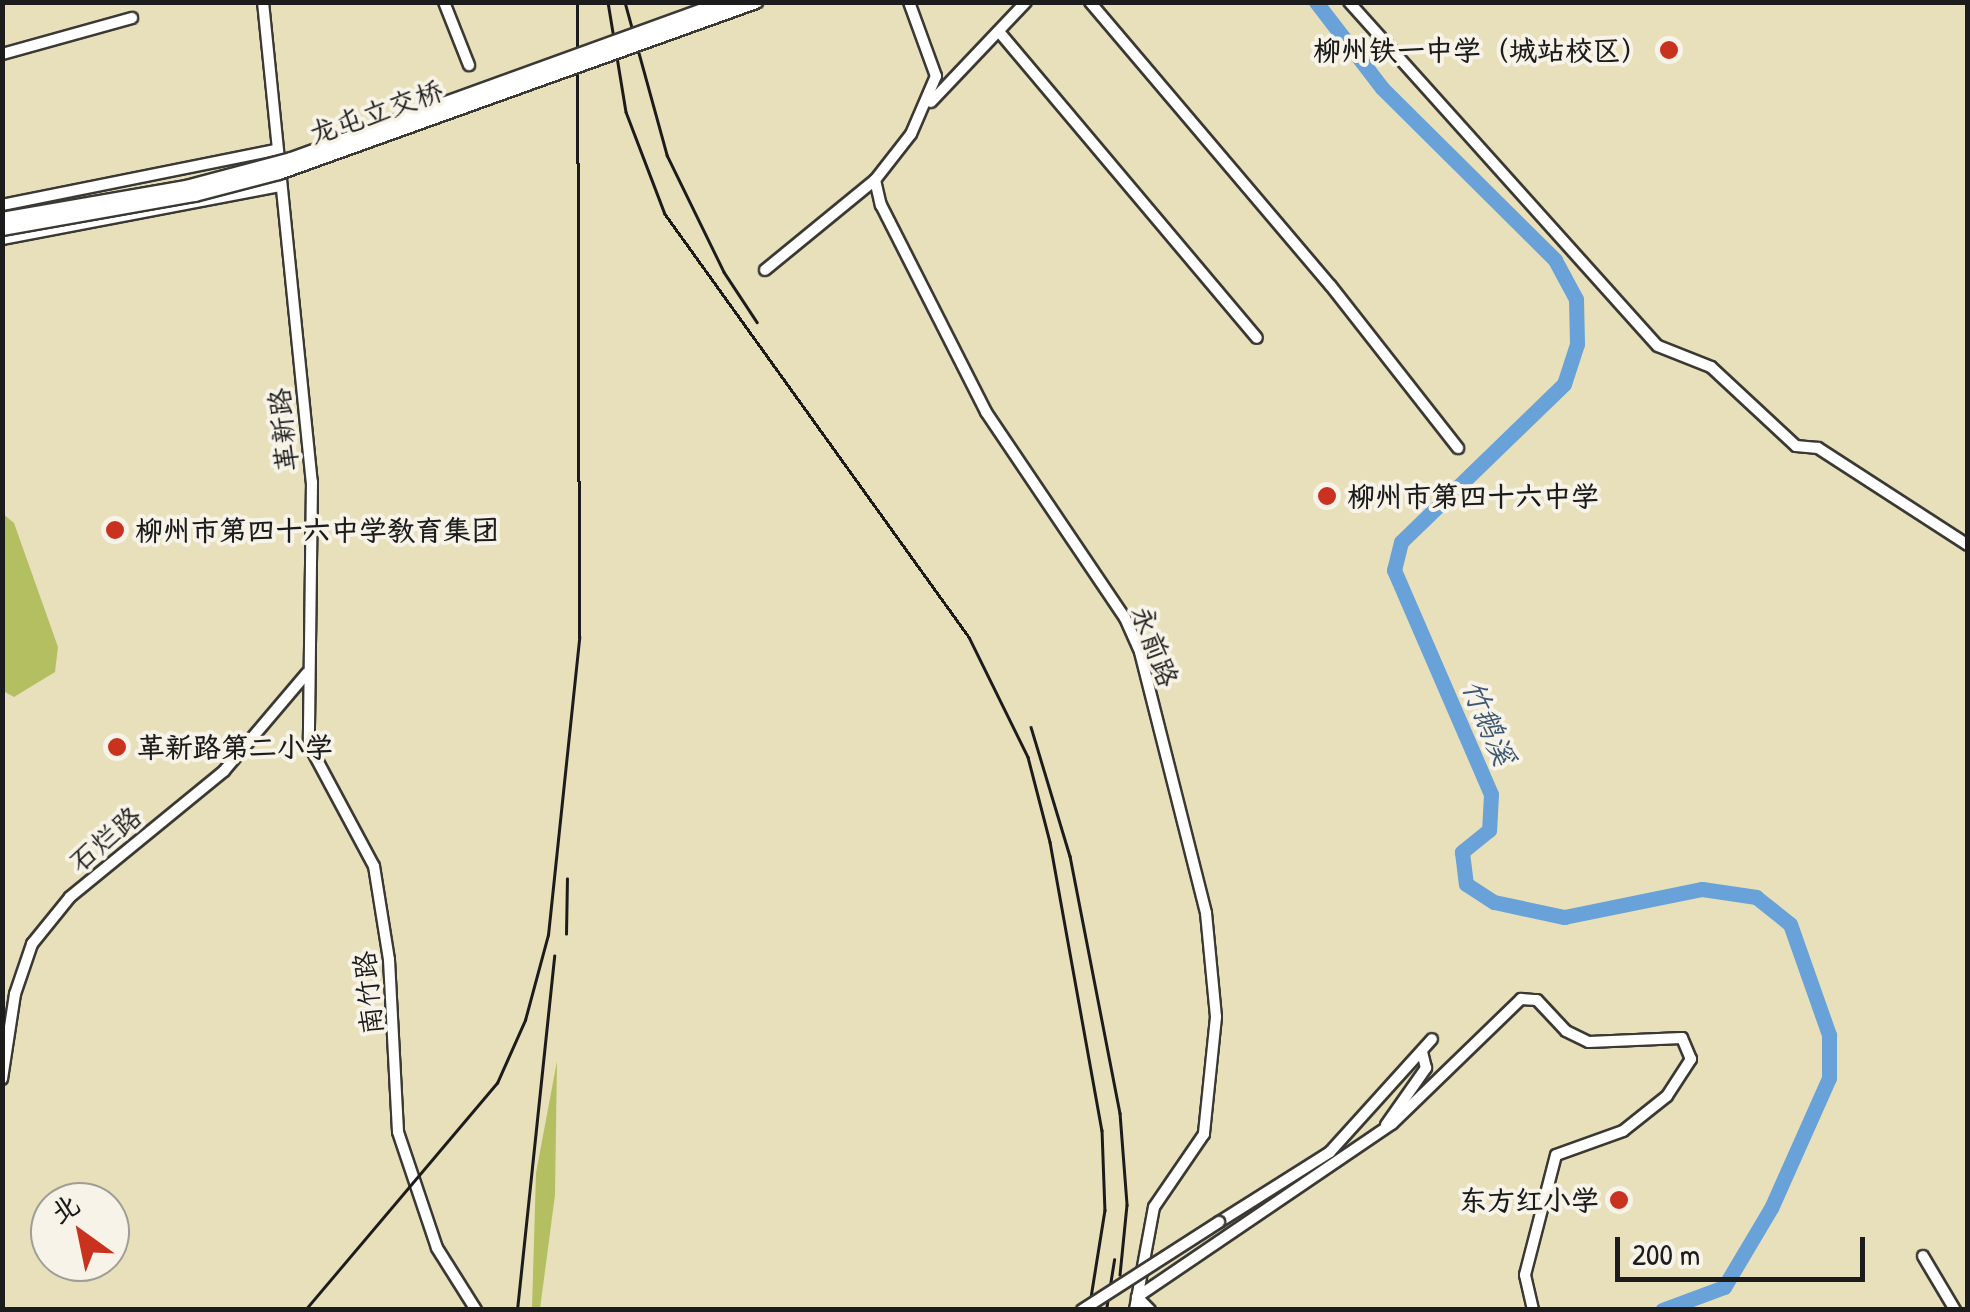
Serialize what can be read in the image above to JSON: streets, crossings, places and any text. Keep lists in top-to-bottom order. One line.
{"streets":{"main road":["龙屯立交桥"],"street":["革新路","永前路","石烂路","南竹路"]},"crossings":[["革新路","石烂路"],["革新路","南竹路"],["石烂路","南竹路"]],"water":["竹鹅溪"],"places":["柳州铁一中学（城站校区）","柳州市第四十六中学","柳州市第四十六中学教育集团","革新路第二小学","东方红小学"],"scale_bar":"200 m","north":"top left"}
